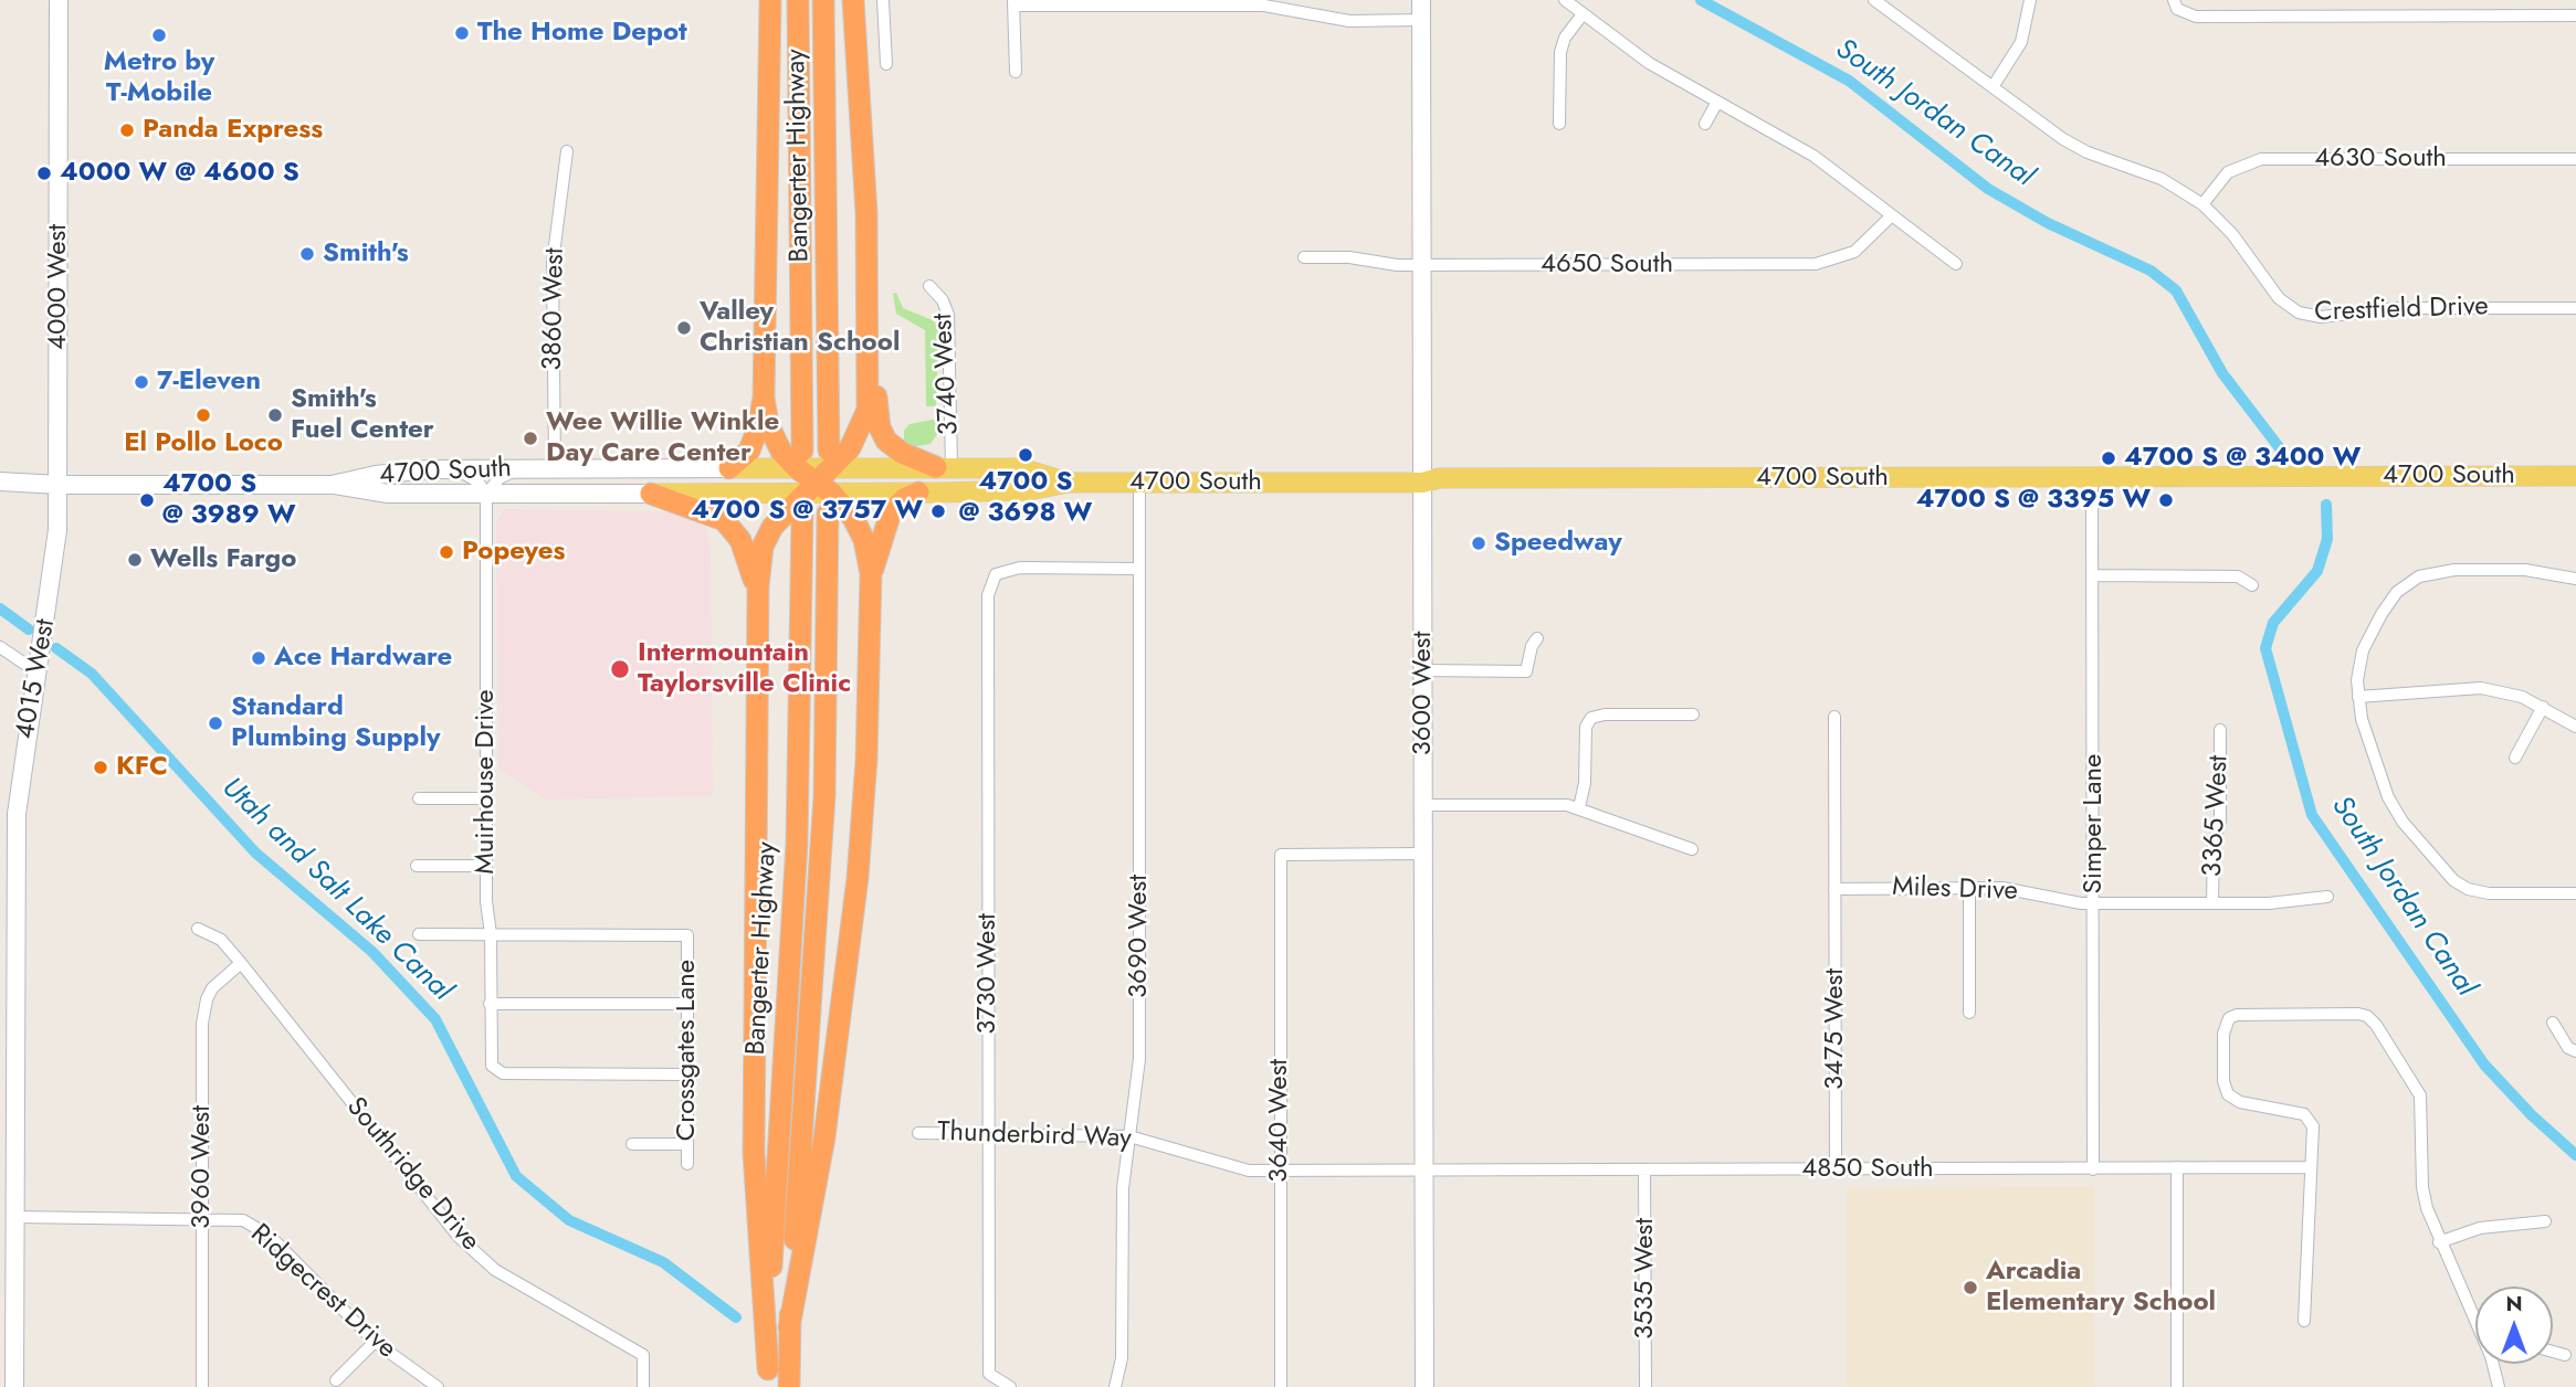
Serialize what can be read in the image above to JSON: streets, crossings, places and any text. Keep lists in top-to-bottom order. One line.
{"streets":{"highway":["Bangerter Highway"],"main road":["4700 South"],"street":["4630 South","4650 South","4000 West","3860 West","Crestfield Drive","3740 West","4015 West","3600 West","Muirhouse Drive","3365 West","Simper Lane","Miles Drive","3690 West","3730 West","3475 West","Crossgates Lane","3640 West","Thunderbird Way","3960 West","4850 South","Southridge Drive","3535 West","Ridgecrest Drive"]},"crossings":[["Bangerter Highway","4700 South"],["4630 South","Crestfield Drive"],["4650 South","3600 West"],["4000 West","4700 South"],["4000 West","4015 West"],["3860 West","4700 South"],["3740 West","4700 South"],["4700 South","3600 West"],["4700 South","Muirhouse Drive"],["4700 South","Simper Lane"],["4700 South","3690 West"],["4015 West","Ridgecrest Drive"],["3600 West","3640 West"],["3600 West","Thunderbird Way"],["3600 West","4850 South"],["Muirhouse Drive","Crossgates Lane"],["3365 West","Miles Drive"],["Simper Lane","Miles Drive"],["Simper Lane","4850 South"],["Miles Drive","3475 West"],["3690 West","3730 West"],["3690 West","Thunderbird Way"],["3730 West","Thunderbird Way"],["3475 West","4850 South"],["3640 West","Thunderbird Way"],["Thunderbird Way","4850 South"],["3960 West","Southridge Drive"],["3960 West","Ridgecrest Drive"],["4850 South","3535 West"]],"water":["South Jordan Canal","Utah and Salt Lake Canal"],"places":["The Home Depot","Metro by T-Mobile","Panda Express","4000 W @ 4600 S","Smith's","Valley Christian School","7-Eleven","El Pollo Loco","Smith's Fuel Center","Wee Willie Winkle Day Care Center","4700 S @ 3698 W","4700 S @ 3400 W","4700 S @ 3989 W","4700 S @ 3395 W","4700 S @ 3757 W","Speedway","Popeyes","Wells Fargo","Ace Hardware","Intermountain Taylorsville Clinic","Standard Plumbing Supply","KFC","Arcadia Elementary School"],"north":"top"}
